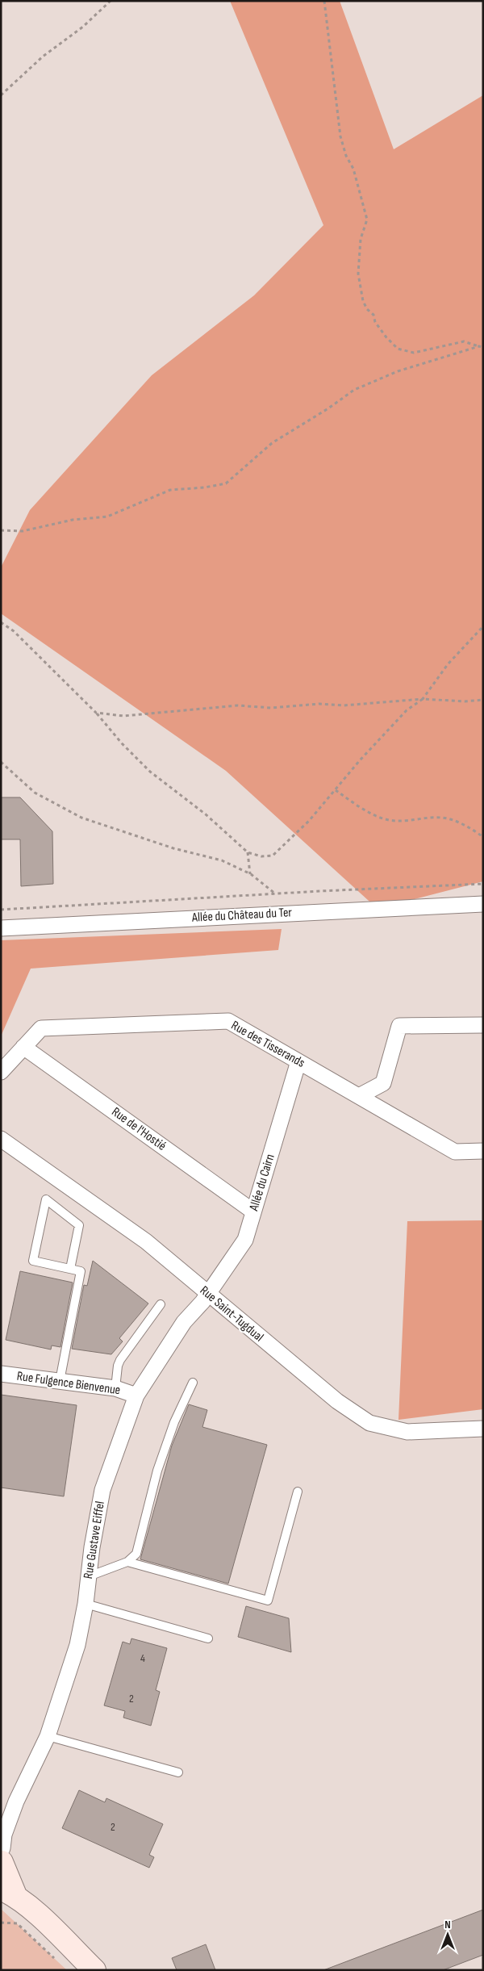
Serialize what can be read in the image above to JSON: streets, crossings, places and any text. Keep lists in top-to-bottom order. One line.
{"streets":{"street":["Allée du Château du Ter","Rue des Tisserands","Rue de l'Hostié","Allée du Cairn","Rue Saint-Tugdual","Rue Fulgence Bienvenue","Rue Gustave Eiffel"]},"crossings":[["Rue des Tisserands","Rue de l'Hostié"],["Rue des Tisserands","Allée du Cairn"],["Rue de l'Hostié","Allée du Cairn"],["Allée du Cairn","Rue Saint-Tugdual"],["Allée du Cairn","Rue Gustave Eiffel"],["Rue Saint-Tugdual","Rue Gustave Eiffel"],["Rue Fulgence Bienvenue","Rue Gustave Eiffel"]],"house_numbers":["4","2","2"],"north":"top"}
